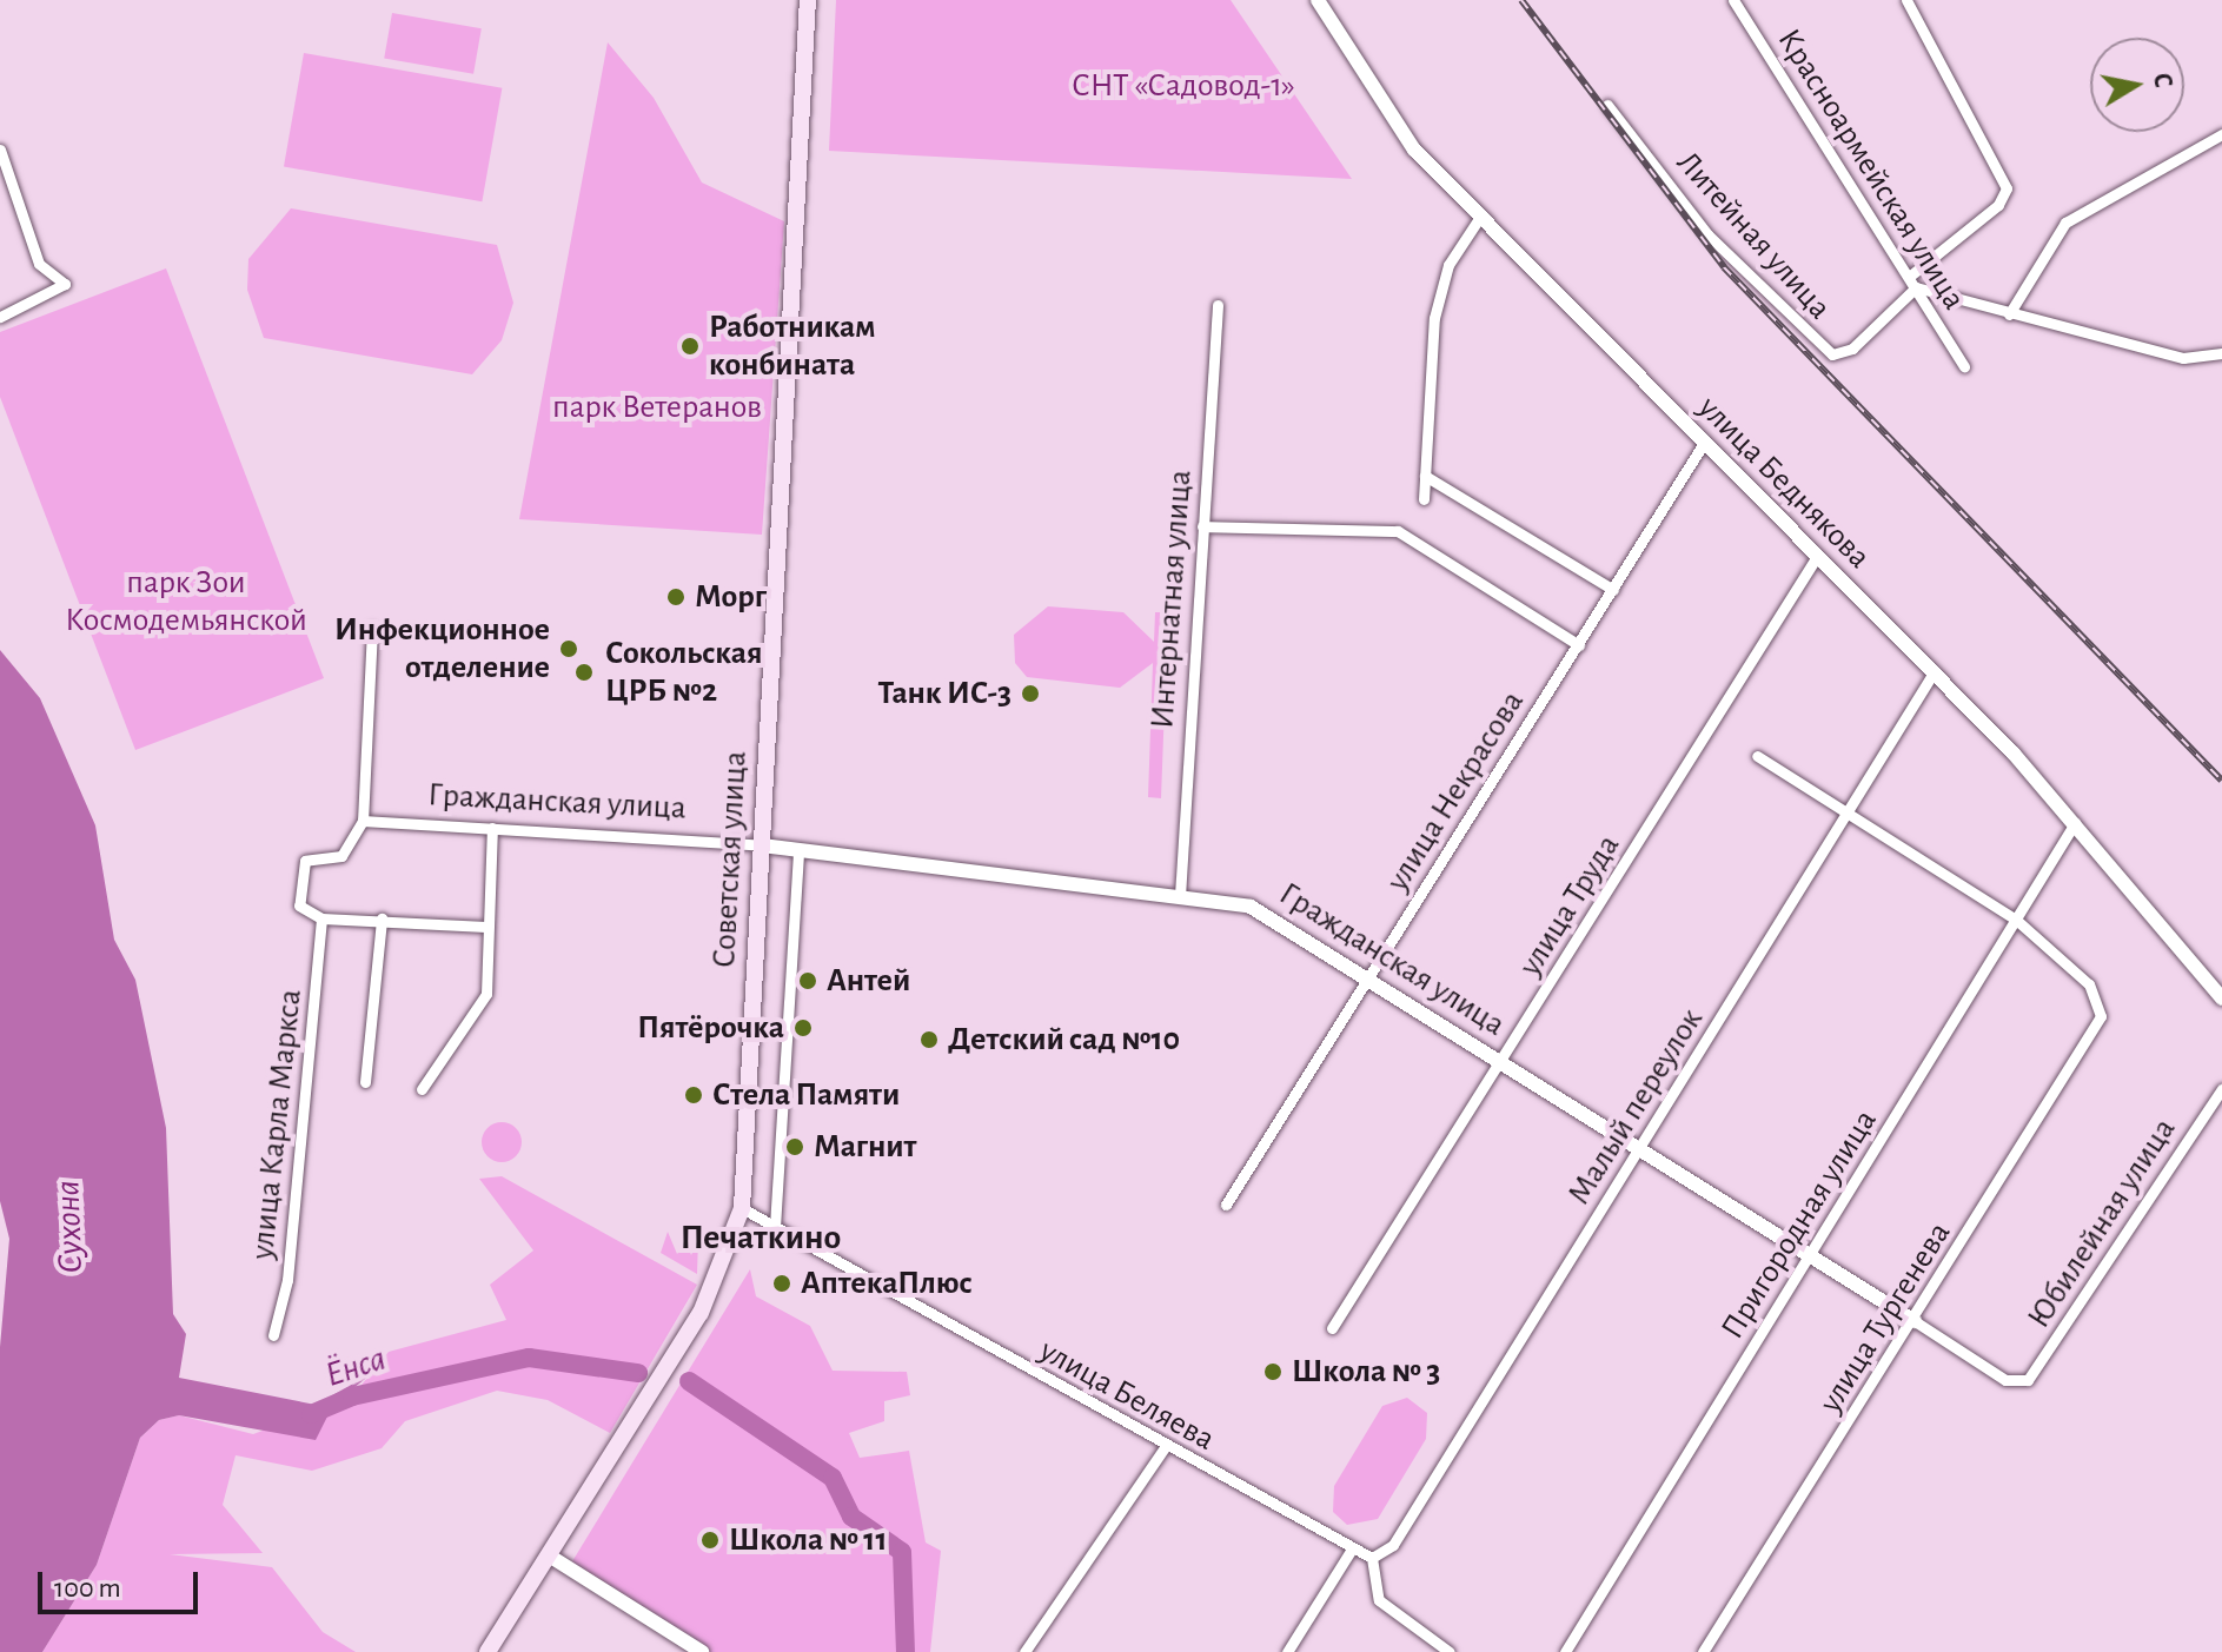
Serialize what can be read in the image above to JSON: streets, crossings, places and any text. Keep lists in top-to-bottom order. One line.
{"streets":{"main road":["Советская улица"],"street":["Красноармейская улица","Литейная улица","улица Беднякова","Интернатная улица","улица Некрасова","Гражданская улица","улица Труда","Малый переулок","улица Карла Маркса","Юбилейная улица","Пригородная улица","улица Тургенева","улица Беляева"]},"crossings":[["Красноармейская улица","Литейная улица"],["улица Беднякова","улица Некрасова"],["улица Беднякова","улица Труда"],["улица Беднякова","Малый переулок"],["улица Беднякова","Пригородная улица"],["Интернатная улица","Гражданская улица"],["улица Некрасова","Гражданская улица"],["Гражданская улица","Советская улица"],["Гражданская улица","улица Труда"],["Гражданская улица","Малый переулок"],["Гражданская улица","Юбилейная улица"],["Гражданская улица","Пригородная улица"],["Гражданская улица","улица Тургенева"],["Советская улица","улица Беляева"],["Малый переулок","улица Беляева"],["Пригородная улица","улица Тургенева"]],"districts":["Печаткино"],"water":["Сухона","Ёнса"],"parks":["СНТ «Садовод-1»","парк Ветеранов","парк Зои Космодемьянской"],"places":["Работникам конбината","Морг","Инфекционное отделение","Сокольская ЦРБ №2","Танк ИС-3","Антей","Пятёрочка","Детский сад №10","Стела Памяти","Магнит","АптекаПлюс","Школа № 3","Школа № 11"],"scale_bar":"100 m","north":"right"}
